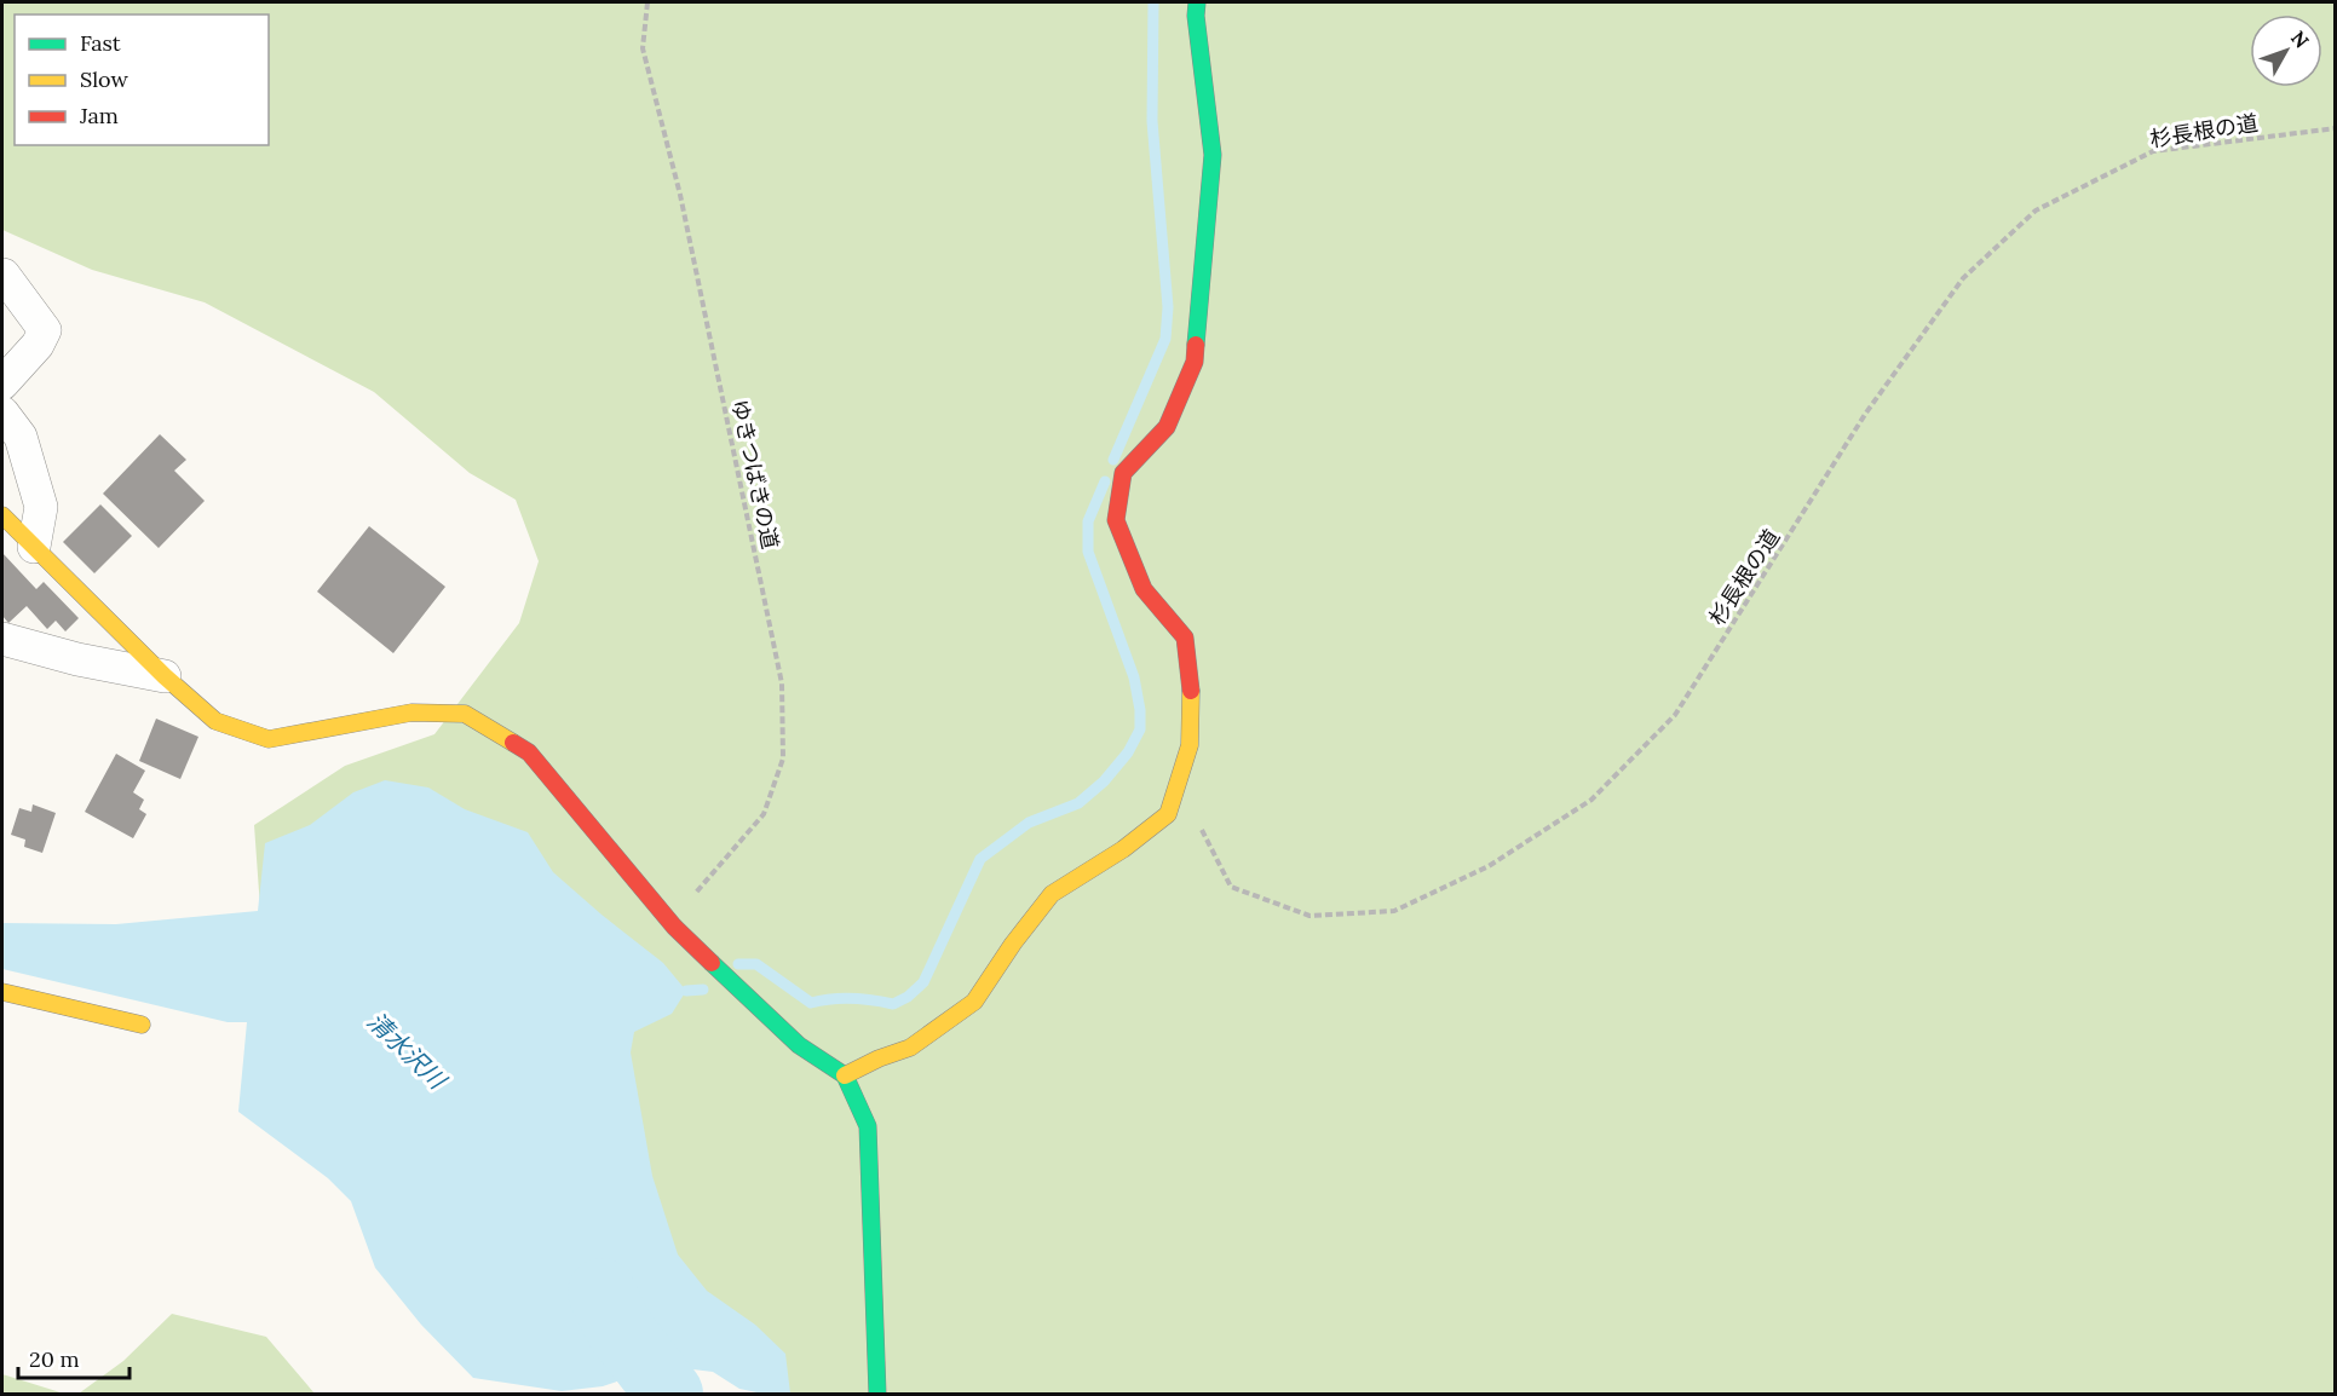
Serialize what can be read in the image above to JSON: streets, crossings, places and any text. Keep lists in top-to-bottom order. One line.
{"streets":{"path":["杉長根の道","ゆきつばきの道"]},"water":["清水沢川"],"legend":["Fast","Slow","Jam"],"scale_bar":"20 m","north":"top right"}
